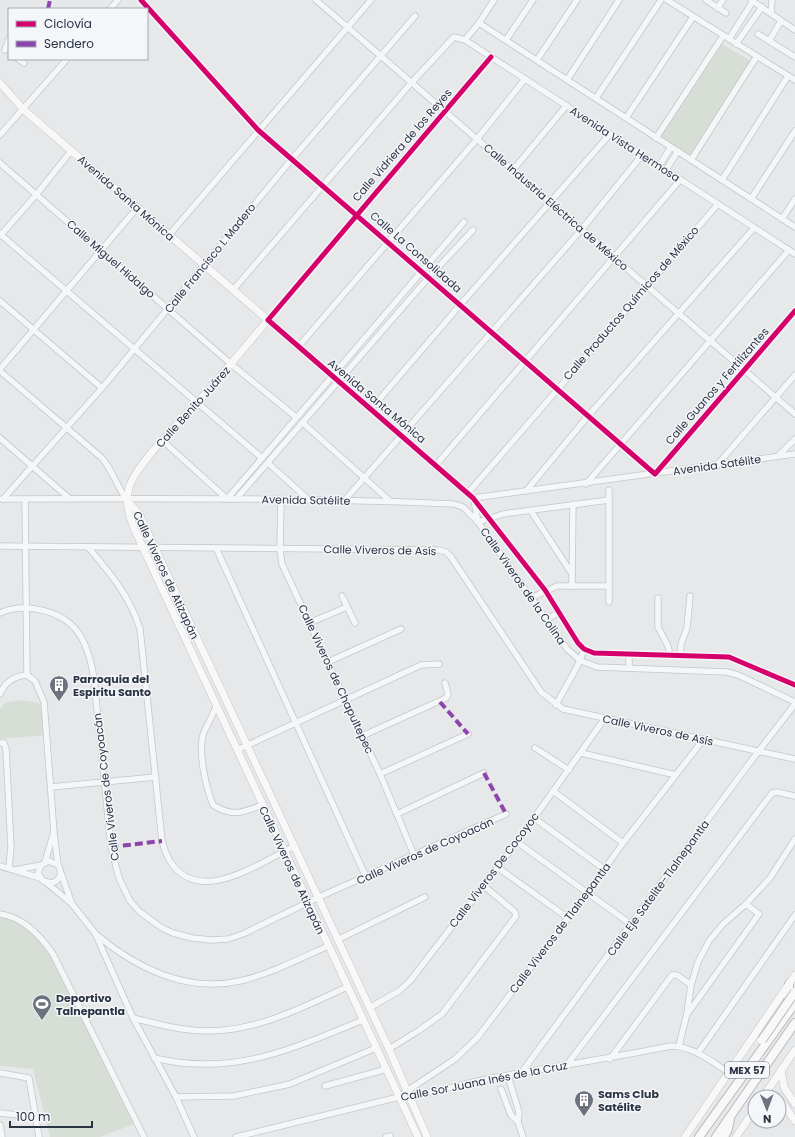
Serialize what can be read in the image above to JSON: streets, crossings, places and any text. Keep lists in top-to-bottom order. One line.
{"streets":{"highway":["MEX 57"],"main road":["Avenida Santa Mónica","Calle Benito Juárez","Calle Viveros de Atizapán"],"street":["Avenida Vista Hermosa","Calle Vidriera de los Reyes","Calle Industria Eléctrica de México","Calle La Consolidada","Calle Francisco I. Madero","Calle Miguel Hidalgo","Calle Productos Químicos de México","Calle Guanos y Fertilizantes","Avenida Satélite","Calle Viveros de Asís","Calle Viveros de la Colina","Calle Viveros de Chapultepec","Calle Viveros de Coyoacán","Calle Viveros De Cocoyoc","Calle Eje Satelite-Tlalnepantla","Calle Viveros de Tlalnepantla","Calle Sor Juana Inés de la Cruz"]},"crossings":[["Avenida Vista Hermosa","Calle Vidriera de los Reyes"],["Avenida Vista Hermosa","Calle Industria Eléctrica de México"],["Avenida Vista Hermosa","Calle Productos Químicos de México"],["Calle Vidriera de los Reyes","Avenida Santa Mónica"],["Calle Vidriera de los Reyes","Calle Industria Eléctrica de México"],["Calle Vidriera de los Reyes","Calle La Consolidada"],["Calle Vidriera de los Reyes","Calle Benito Juárez"],["Avenida Santa Mónica","Calle Francisco I. Madero"],["Avenida Santa Mónica","Calle Productos Químicos de México"],["Avenida Santa Mónica","Calle Benito Juárez"],["Avenida Santa Mónica","Avenida Satélite"],["Avenida Santa Mónica","Calle Viveros de la Colina"],["Calle Industria Eléctrica de México","Calle Francisco I. Madero"],["Calle Industria Eléctrica de México","Calle Productos Químicos de México"],["Calle Industria Eléctrica de México","Calle Guanos y Fertilizantes"],["Calle La Consolidada","Calle Francisco I. Madero"],["Calle La Consolidada","Calle Productos Químicos de México"],["Calle La Consolidada","Calle Guanos y Fertilizantes"],["Calle La Consolidada","Avenida Satélite"],["Calle Francisco I. Madero","Calle Miguel Hidalgo"],["Calle Miguel Hidalgo","Calle Benito Juárez"],["Calle Guanos y Fertilizantes","Avenida Satélite"],["Calle Benito Juárez","Avenida Satélite"],["Calle Benito Juárez","Calle Viveros de Atizapán"],["Avenida Satélite","Calle Viveros de Atizapán"],["Avenida Satélite","Calle Viveros de la Colina"],["Avenida Satélite","Calle Viveros de Chapultepec"],["Calle Viveros de Asís","Calle Viveros de Atizapán"],["Calle Viveros de Asís","Calle Viveros de Chapultepec"],["Calle Viveros de Asís","Calle Viveros De Cocoyoc"],["Calle Viveros de Asís","Calle Eje Satelite-Tlalnepantla"],["Calle Viveros de Asís","Calle Viveros de Tlalnepantla"],["Calle Viveros de Atizapán","Calle Viveros de Coyoacán"],["Calle Viveros de Atizapán","Calle Viveros De Cocoyoc"],["Calle Viveros de Atizapán","Calle Viveros de Tlalnepantla"],["Calle Viveros de Atizapán","Calle Sor Juana Inés de la Cruz"],["Calle Viveros de la Colina","Calle Eje Satelite-Tlalnepantla"],["Calle Viveros de Chapultepec","Calle Viveros de Coyoacán"],["Calle Eje Satelite-Tlalnepantla","Calle Sor Juana Inés de la Cruz"],["Calle Viveros de Tlalnepantla","Calle Sor Juana Inés de la Cruz"]],"places":{"building":["Parroquia del Espiritu Santo","Sams Club Satélite"],"sports":["Deportivo Talnepantla"]},"legend":["Ciclovía","Sendero"],"scale_bar":"100 m","north":"bottom"}
